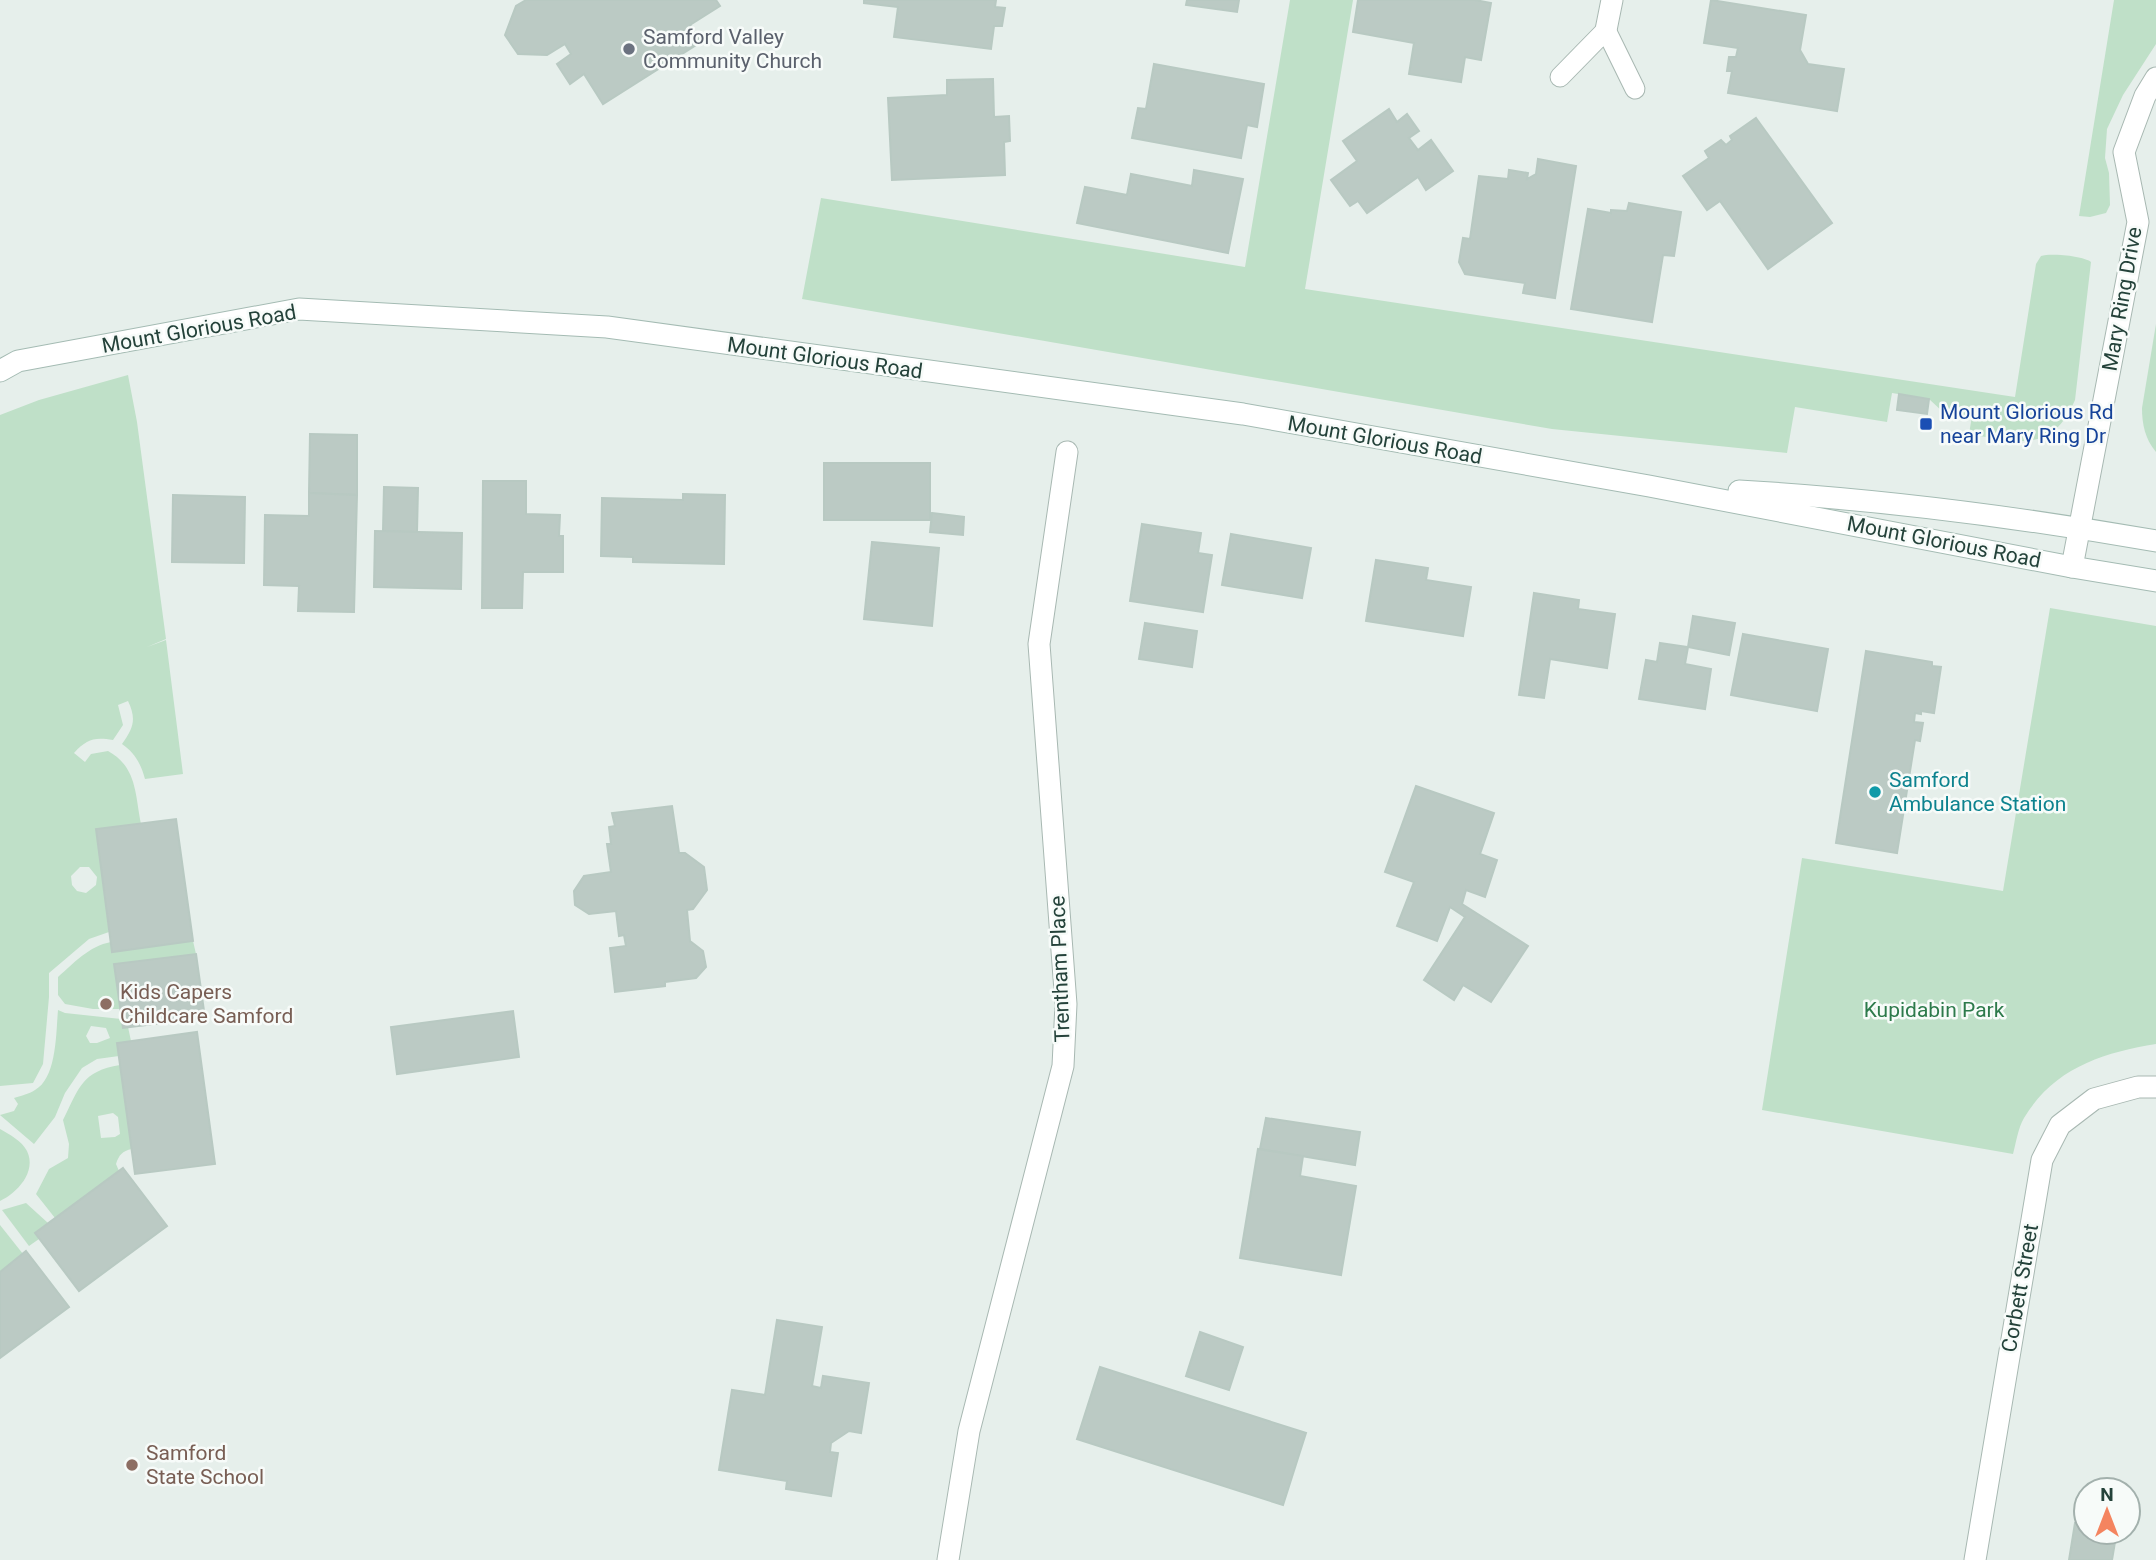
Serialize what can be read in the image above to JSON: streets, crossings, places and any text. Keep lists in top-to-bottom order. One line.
{"streets":{"main road":["Mary Ring Drive","Mount Glorious Road","Trentham Place","Corbett Street"]},"crossings":[["Mary Ring Drive","Mount Glorious Road"]],"parks":["Kupidabin Park"],"places":{"other":["Samford Valley Community Church","Samford Ambulance Station","Kids Capers Childcare Samford","Samford State School"],"transit":["Mount Glorious Rd near Mary Ring Dr"]},"north":"top"}
